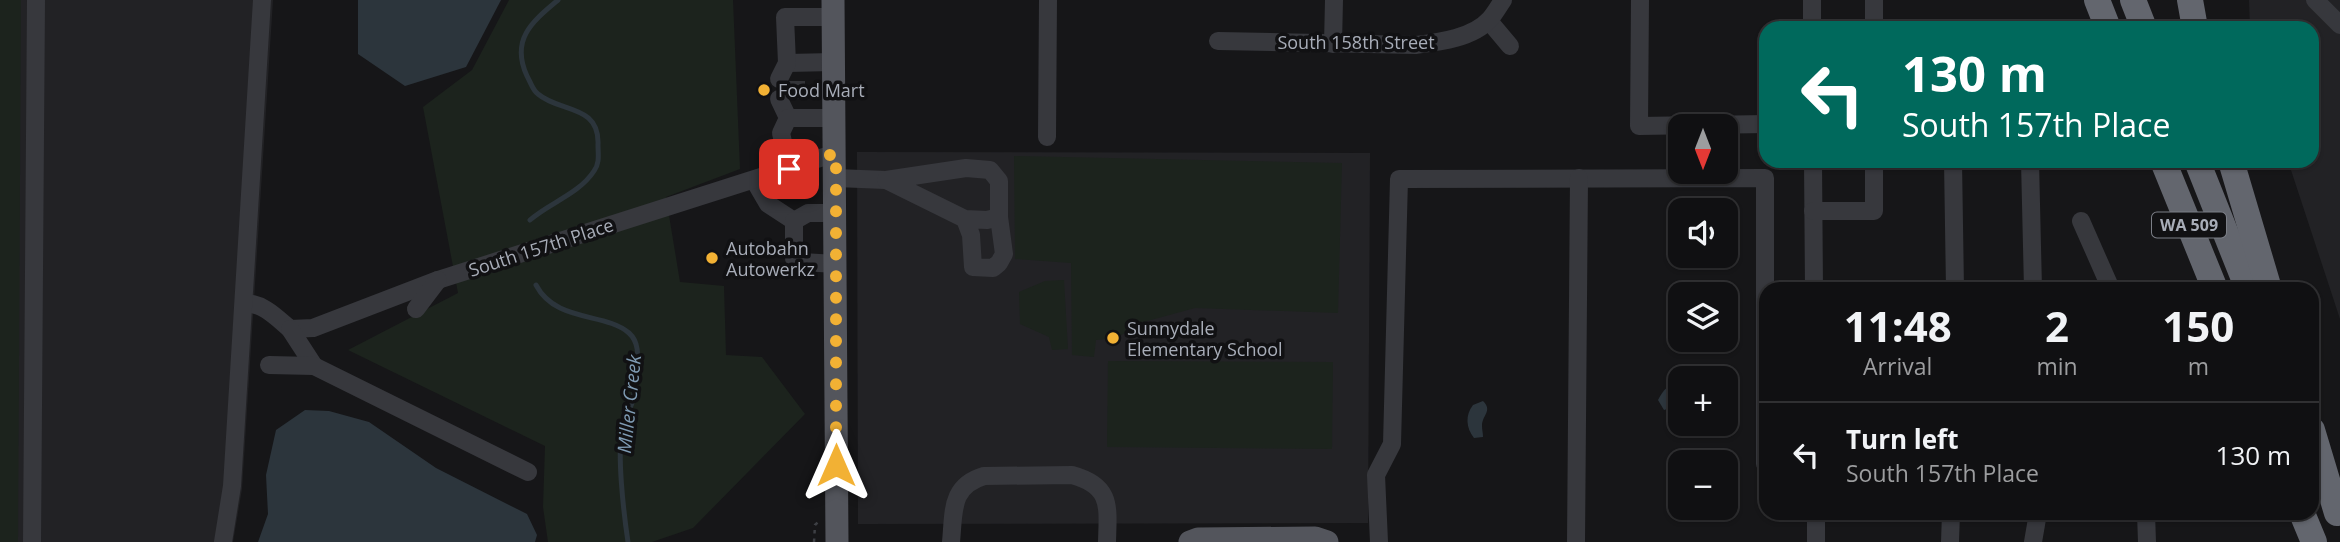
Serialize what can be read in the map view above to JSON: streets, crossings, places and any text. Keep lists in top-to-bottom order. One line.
{"streets":{"highway":["WA 509"],"street":["South 158th Street","South 157th Place"]},"water":["Miller Creek"],"places":["Food Mart","Autobahn Autowerkz","Sunnydale Elementary School"],"north":"bottom","page":{"turn":["130 m","South 157th Place"],"map_buttons":["+","−"],"eta":["11:48","Arrival","2","min","150","m"],"list":[{"name":"Turn left","note":"South 157th Place","value":"130 m"}]}}
